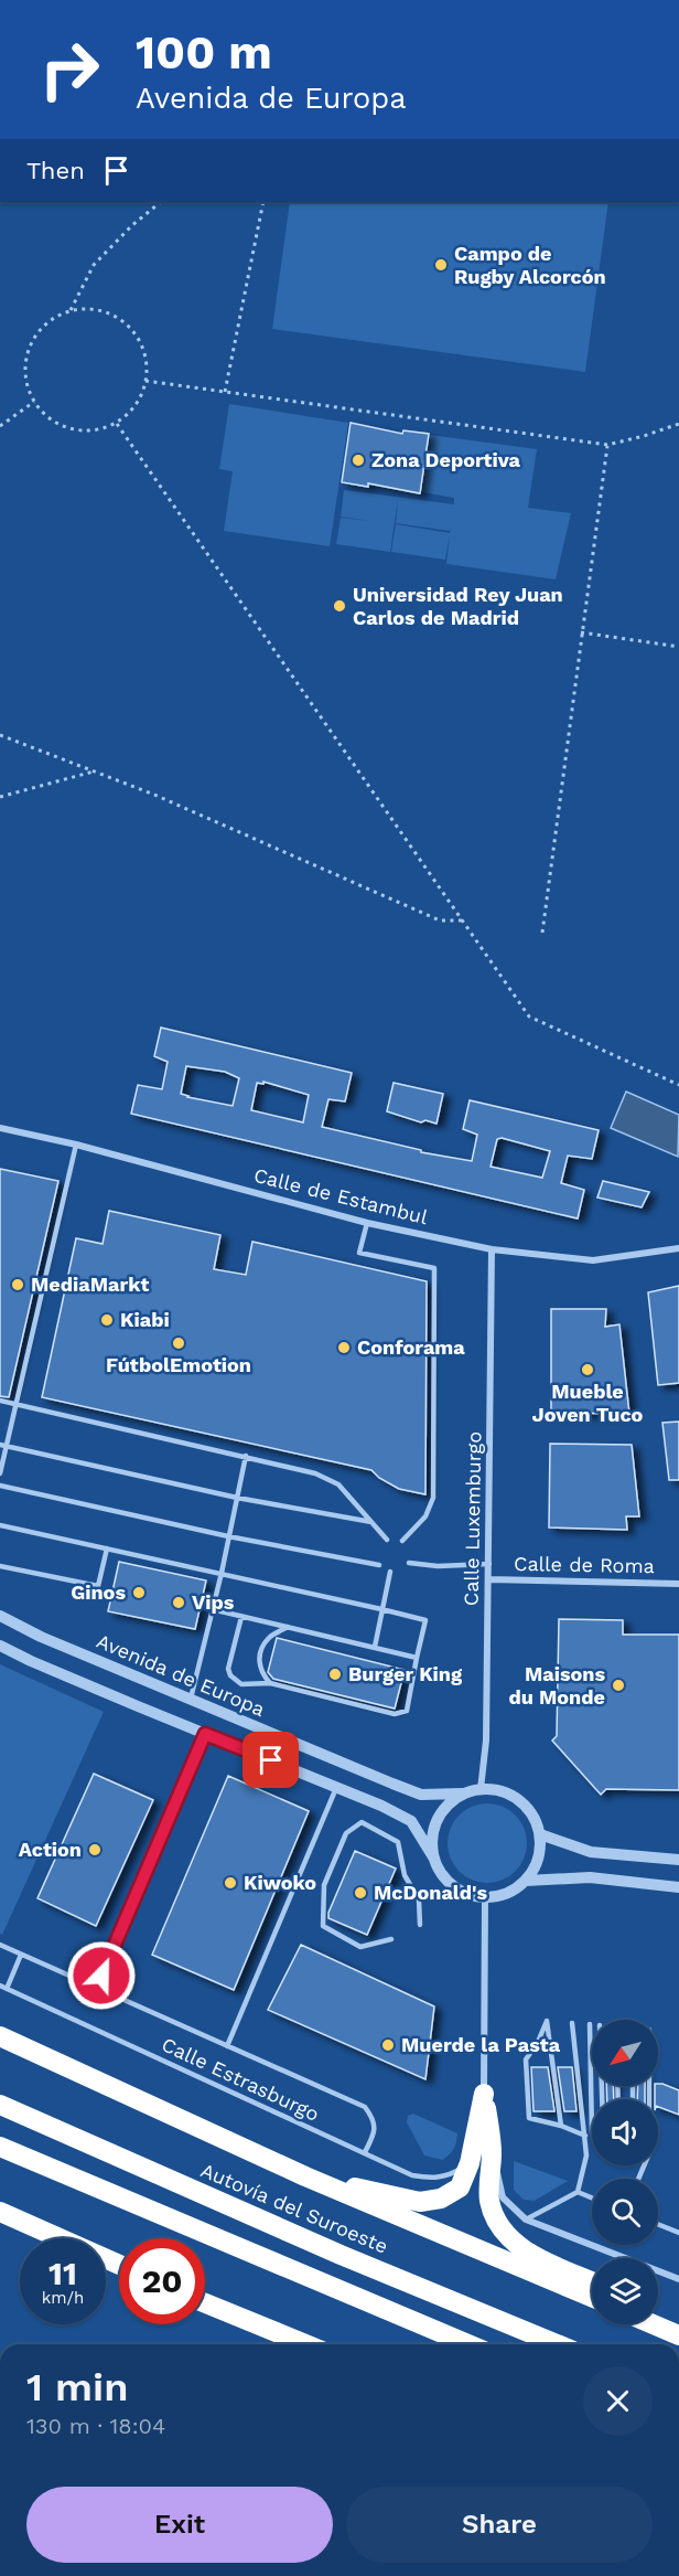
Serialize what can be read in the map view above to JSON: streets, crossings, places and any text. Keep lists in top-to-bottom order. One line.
{"streets":{"highway":["Autovía del Suroeste"],"street":["Calle de Estambul","Calle Luxemburgo","Calle de Roma","Avenida de Europa"],"lane":["Calle Estrasburgo"]},"crossings":[["Calle de Estambul","Calle Luxemburgo"],["Calle Luxemburgo","Calle de Roma"],["Calle Luxemburgo","Avenida de Europa"]],"places":["Campo de Rugby Alcorcón","Zona Deportiva","Universidad Rey Juan Carlos de Madrid","MediaMarkt","Kiabi","FútbolEmotion","Conforama","Mueble Joven Tuco","Ginos","Vips","Burger King","Maisons du Monde","Action","Kiwoko","McDonald's","Muerde la Pasta"],"north":"bottom left","page":{"turn":["100 m","Avenida de Europa"],"then":"Then","speed":"11 km/h","limit":"20","heading":["1 min","130 m · 18:04"],"buttons":["Exit","Share"]}}
